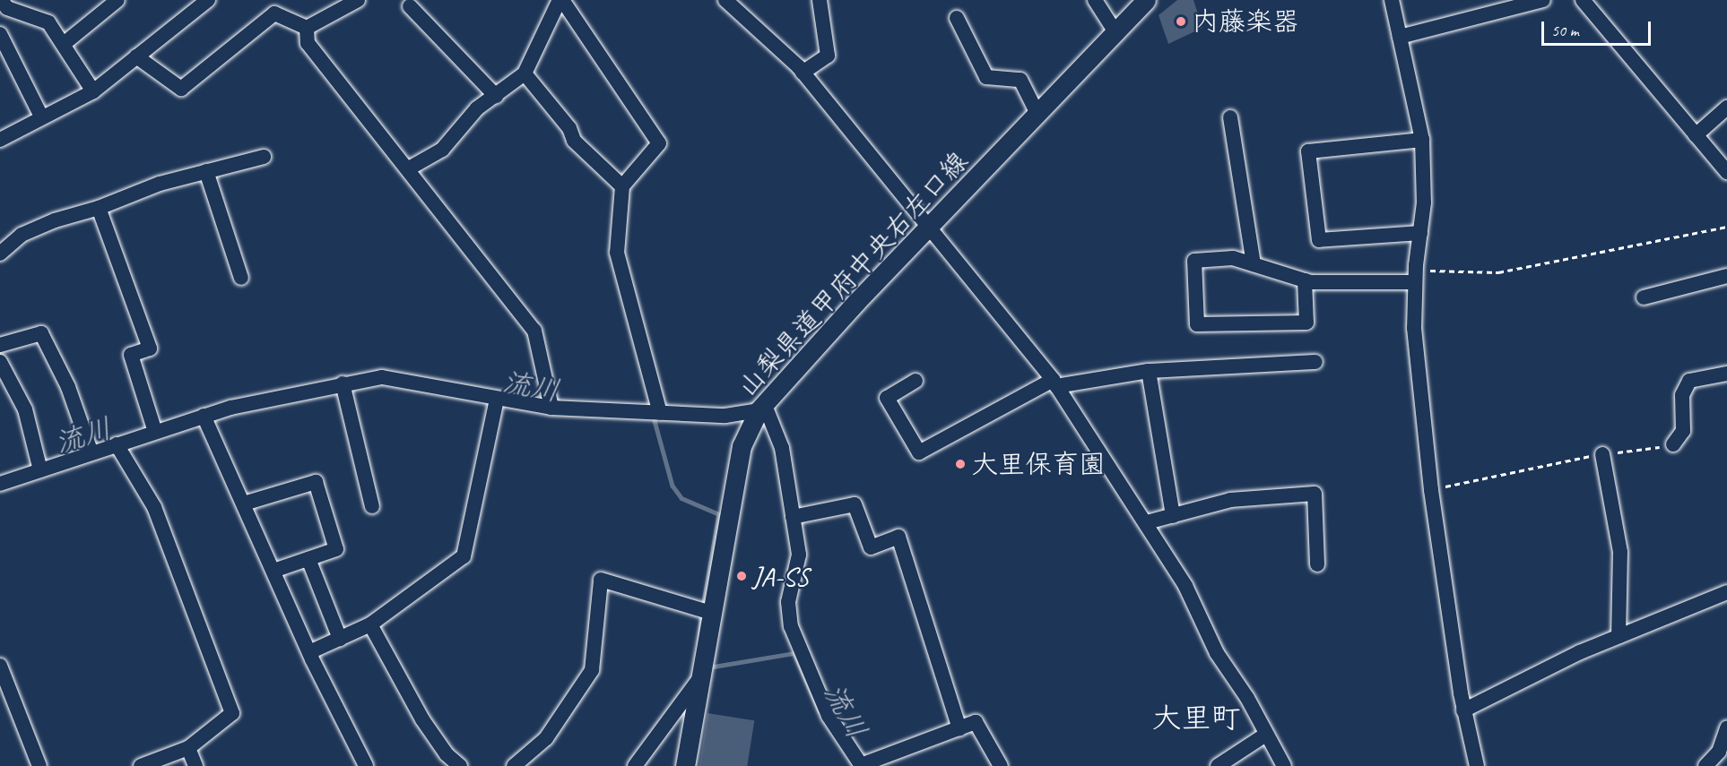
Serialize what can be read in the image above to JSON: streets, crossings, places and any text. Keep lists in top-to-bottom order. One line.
{"streets":{"main road":["山梨県道甲府中央右左口線"]},"districts":["大里町"],"water":["流川"],"places":["内藤楽器","大里保育園","JA-SS"],"scale_bar":"50 m"}
